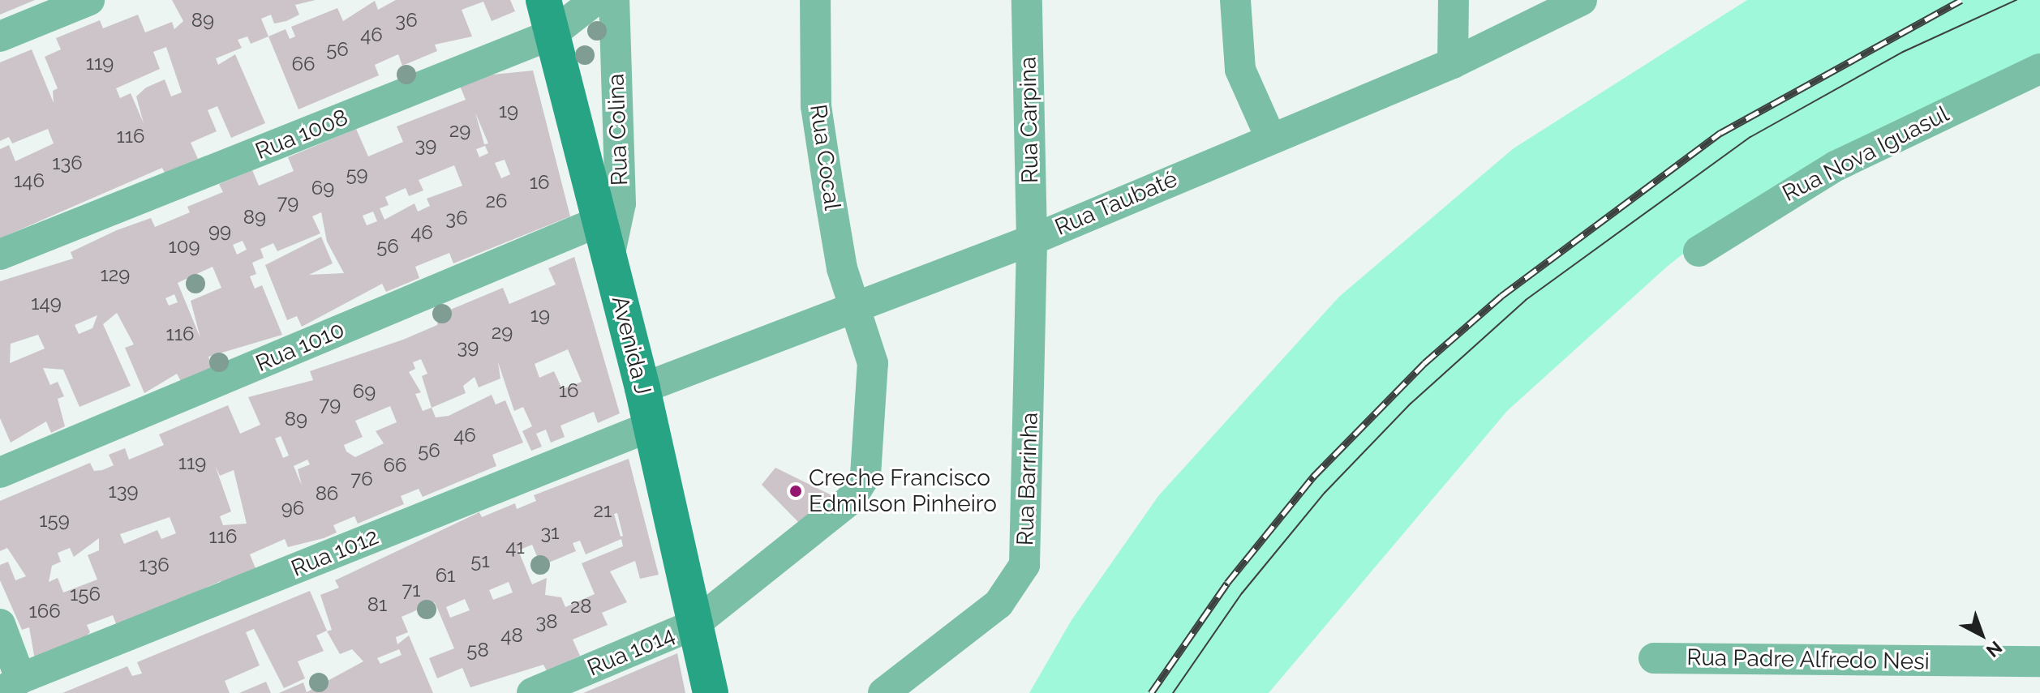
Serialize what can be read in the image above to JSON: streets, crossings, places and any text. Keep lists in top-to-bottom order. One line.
{"streets":{"street":["Rua Carpina","Rua Colina","Rua 1008","Rua Nova Iguasul","Rua Cocal","Rua Taubaté","Avenida J","Rua 1010","Rua Barrinha","Rua 1012","Rua 1014","Rua Padre Alfredo Nesi"]},"crossings":[["Rua Carpina","Rua Taubaté"],["Rua Carpina","Rua Barrinha"],["Rua Colina","Avenida J"],["Rua 1008","Avenida J"],["Rua Cocal","Rua Taubaté"],["Rua Cocal","Avenida J"],["Rua Cocal","Rua 1014"],["Rua Taubaté","Avenida J"],["Rua Taubaté","Rua Barrinha"],["Avenida J","Rua 1010"],["Avenida J","Rua 1012"],["Avenida J","Rua 1014"]],"places":["Creche Francisco Edmilson Pinheiro"],"house_numbers":["89","36","46","56","119","66","19","29","116","39","136","59","146","16","69","26","79","89","36","99","46","109","56","129","149","19","29","116","39","16","69","79","89","46","56","119","66","76","139","86","96","21","159","31","116","41","51","136","61","71","156","81","28","166","38","48","58"],"north":"bottom right"}
